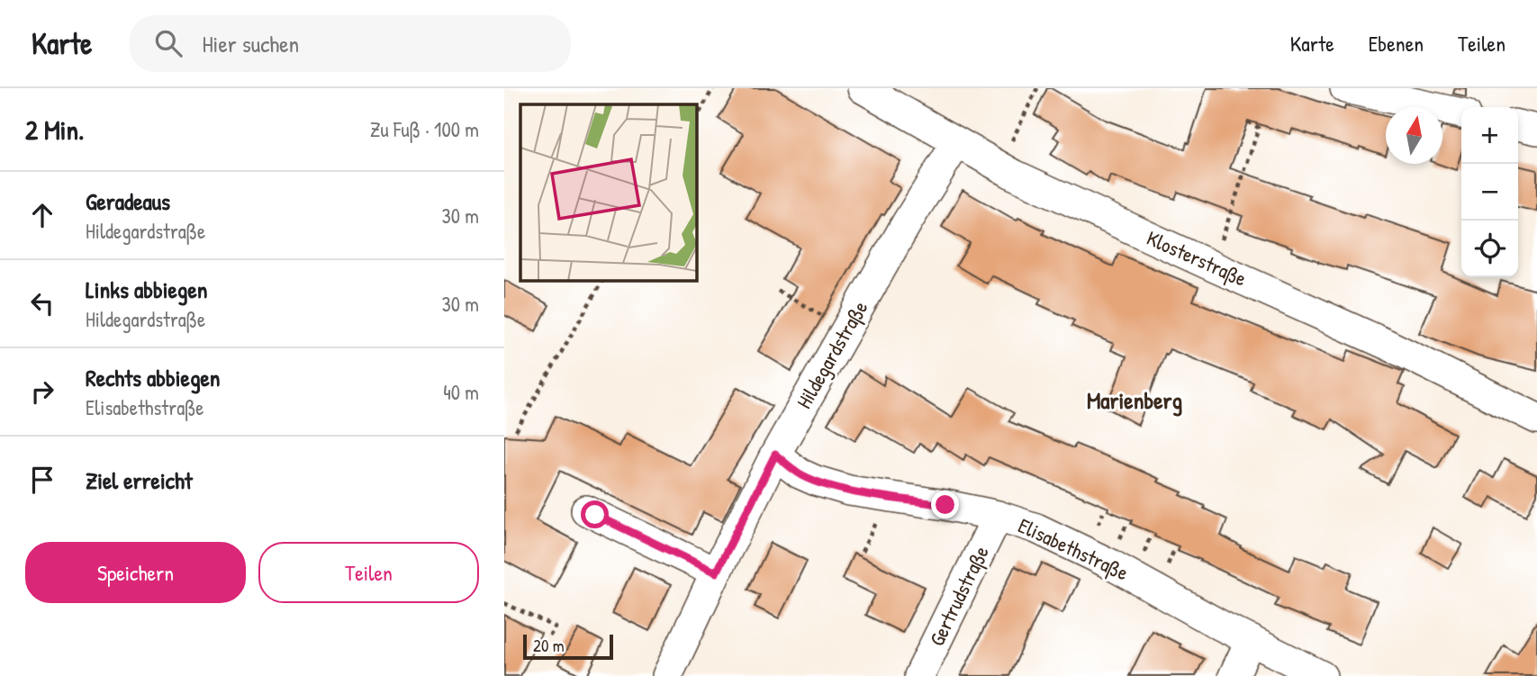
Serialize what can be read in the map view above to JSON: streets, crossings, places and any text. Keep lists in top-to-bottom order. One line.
{"streets":{"street":["Klosterstraße","Hildegardstraße","Elisabethstraße","Gertrudstraße"]},"crossings":[["Klosterstraße","Hildegardstraße"],["Hildegardstraße","Elisabethstraße"],["Elisabethstraße","Gertrudstraße"]],"districts":["Marienberg"],"scale_bar":"20 m","north":"top","page":{"header":"Karte","search":"Hier suchen","nav":["Karte","Ebenen","Teilen"],"heading":["2 Min.","Zu Fuß · 100 m"],"map_buttons":["+","−"],"list":[["Geradeaus","Hildegardstraße","30 m"],["Links abbiegen","Hildegardstraße","30 m"],["Rechts abbiegen","Elisabethstraße","40 m"],"Ziel erreicht"],"buttons":["Speichern","Teilen"],"scale":"20 m"}}
